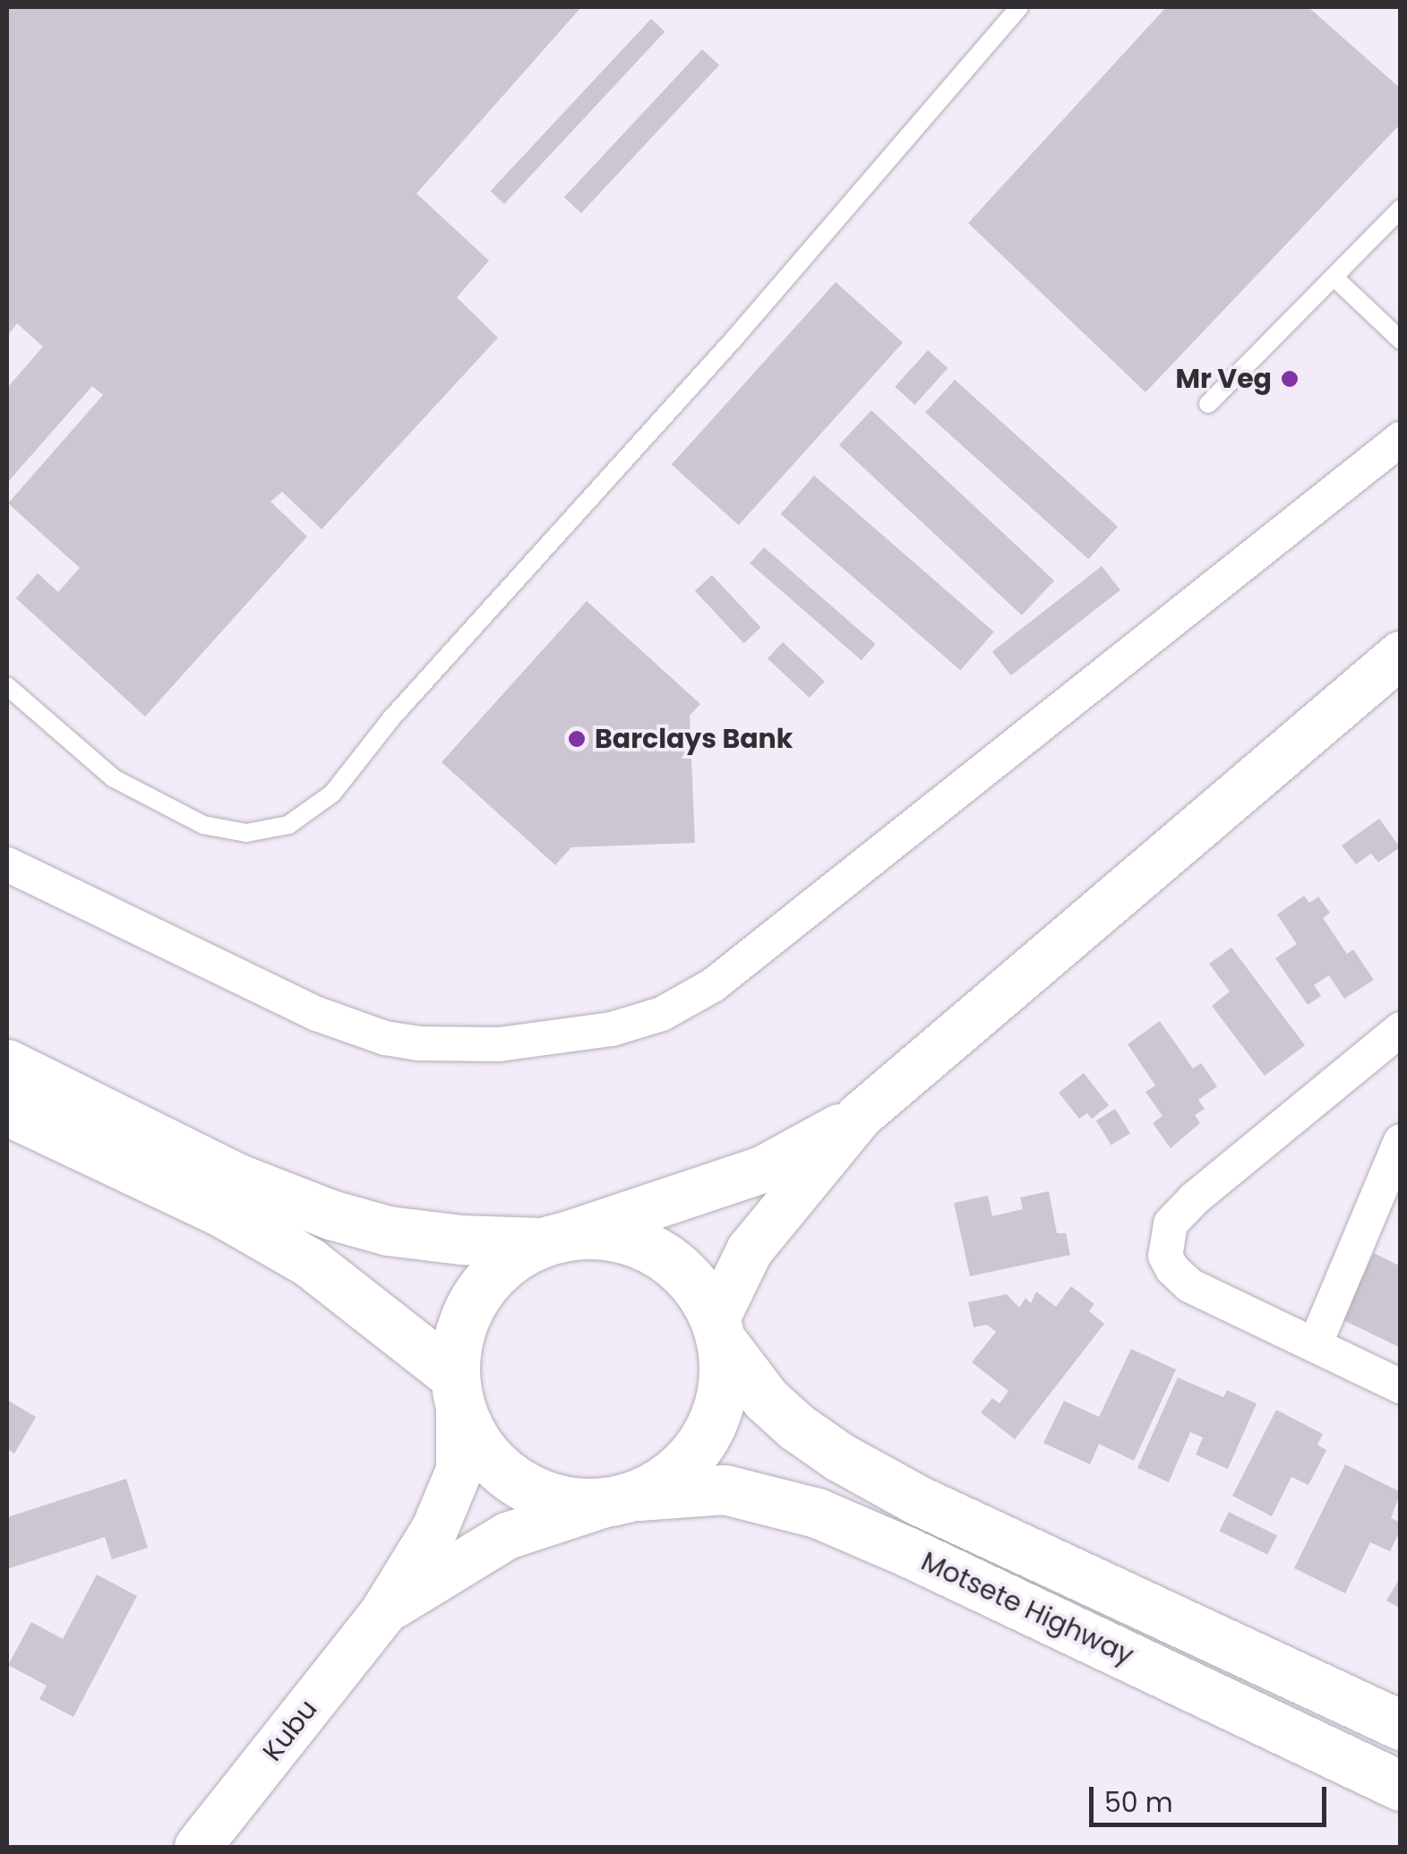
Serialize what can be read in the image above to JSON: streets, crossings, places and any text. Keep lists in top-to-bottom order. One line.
{"streets":{"highway":["Motsete Highway"],"main road":["Kubu"]},"crossings":[["Motsete Highway","Kubu"]],"places":["Mr Veg","Barclays Bank"],"scale_bar":"50 m"}
